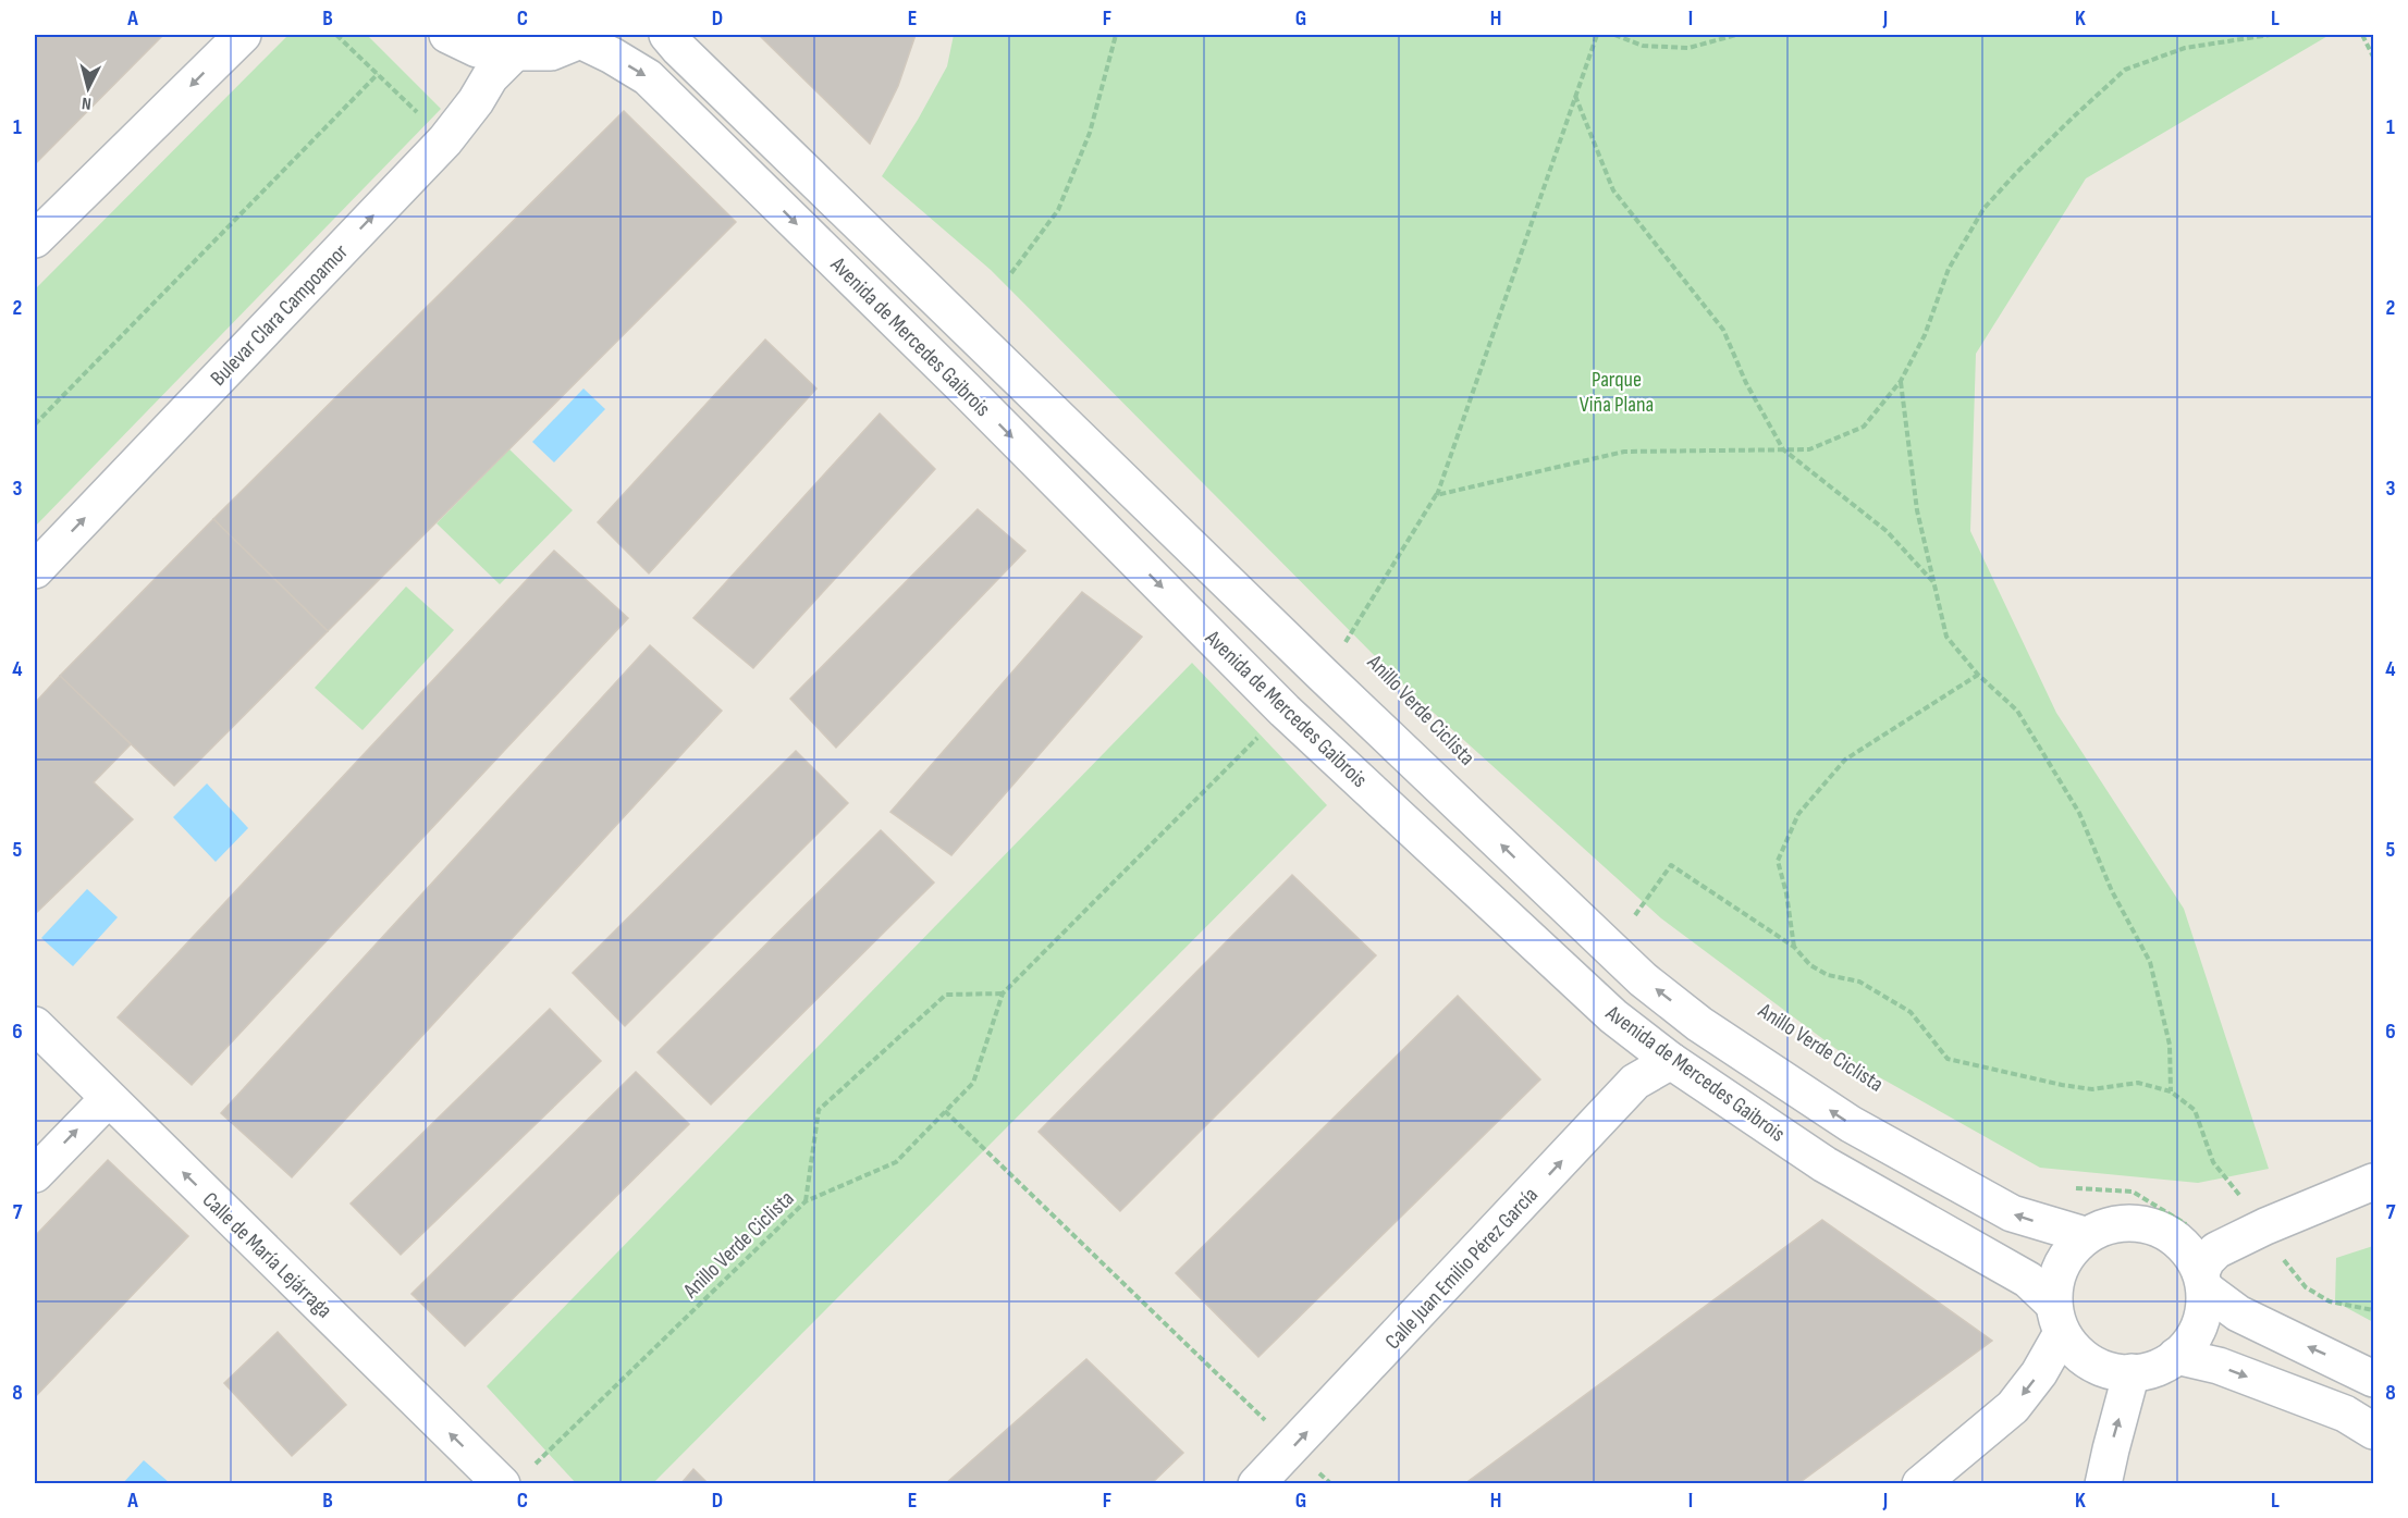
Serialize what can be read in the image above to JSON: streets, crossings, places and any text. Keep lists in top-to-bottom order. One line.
{"streets":{"street":["Bulevar Clara Campoamor","Avenida de Mercedes Gaibrois","Calle de María Lejárraga","Calle Juan Emilio Pérez García"],"path":["Anillo Verde Ciclista"]},"crossings":[["Avenida de Mercedes Gaibrois","Anillo Verde Ciclista"],["Avenida de Mercedes Gaibrois","Calle Juan Emilio Pérez García"]],"one_way":["Calle de María Lejárraga","Calle Juan Emilio Pérez García"],"parks":["Parque Viña Plana"],"north":"bottom","grid":{"columns":["A","B","C","D","E","F","G","H","I","J","K","L"],"rows":["1","2","3","4","5","6","7","8"]}}
